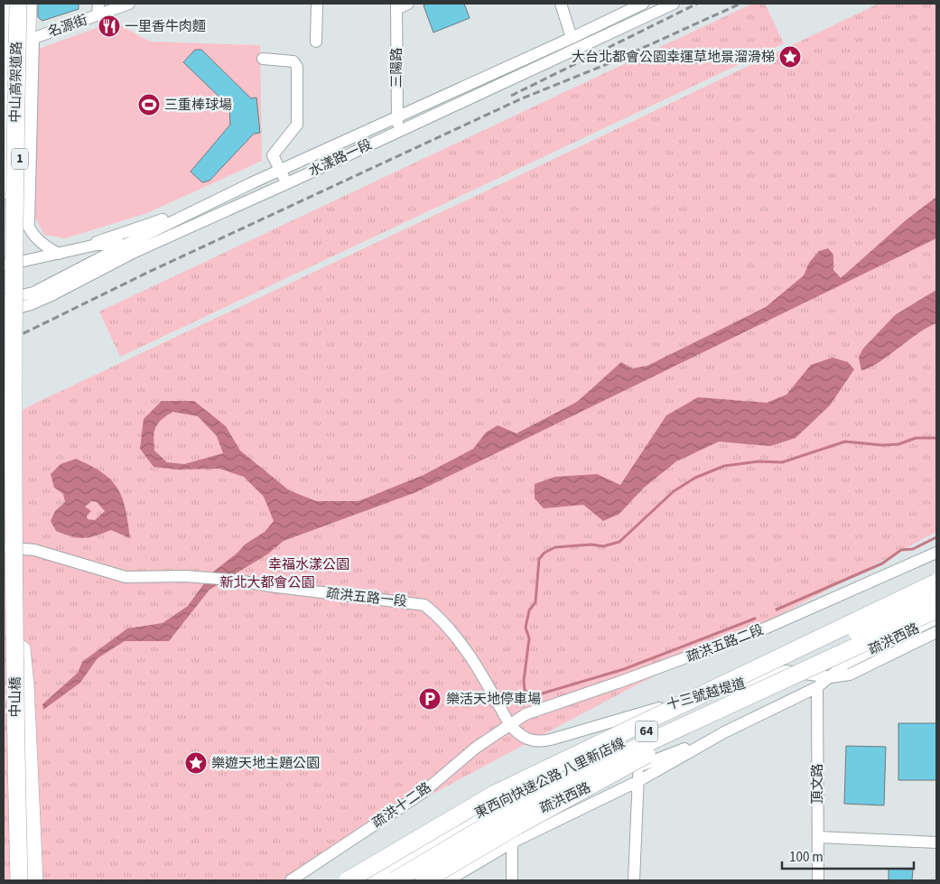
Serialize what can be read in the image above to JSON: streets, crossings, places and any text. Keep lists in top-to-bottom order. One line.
{"streets":{"highway":["中山高架道路","1","中山橋","64","東西向快速公路 八里新店線"],"street":["名源街","三陽路","水漾路一段","疏洪五路一段","疏洪西路","疏洪五路二段","十三號越堤道","頂文路","疏洪十二路"]},"crossings":[["名源街","1"],["三陽路","水漾路一段"],["中山高架道路","1"],["中山高架道路","中山橋"],["水漾路一段","1"],["1","中山橋"],["疏洪五路一段","疏洪五路二段"],["疏洪五路一段","十三號越堤道"],["疏洪五路一段","疏洪十二路"],["疏洪西路","十三號越堤道"],["疏洪西路","頂文路"],["疏洪五路二段","十三號越堤道"],["疏洪五路二段","疏洪十二路"],["十三號越堤道","疏洪十二路"]],"parks":["幸福水漾公園","新北大都會公園"],"places":{"restaurant":["一里香牛肉麵"],"place":["大台北都會公園幸運草地景溜滑梯","樂遊天地主題公園"],"sports":["三重棒球場"],"parking":["樂活天地停車場"]},"scale_bar":"100 m"}
